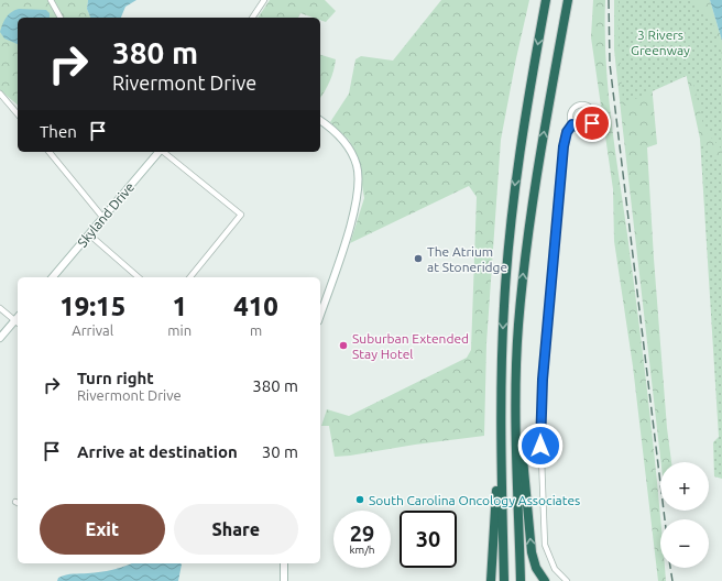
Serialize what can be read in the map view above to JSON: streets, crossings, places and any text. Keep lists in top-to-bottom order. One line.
{"streets":{"street":["Skyland Drive"]},"parks":["3 Rivers Greenway"],"places":["The Atrium at Stoneridge","Suburban Extended Stay Hotel","South Carolina Oncology Associates"],"page":{"turn":["380 m","Rivermont Drive"],"then":"Then","eta":["19:15","Arrival","1","min","410","m"],"list":[{"name":"Turn right","note":"Rivermont Drive","value":"380 m"},{"name":"Arrive at destination","value":"30 m"}],"map_buttons":["+","−"],"buttons":["Exit","Share"],"speed":"29 km/h","limit":"30"}}
